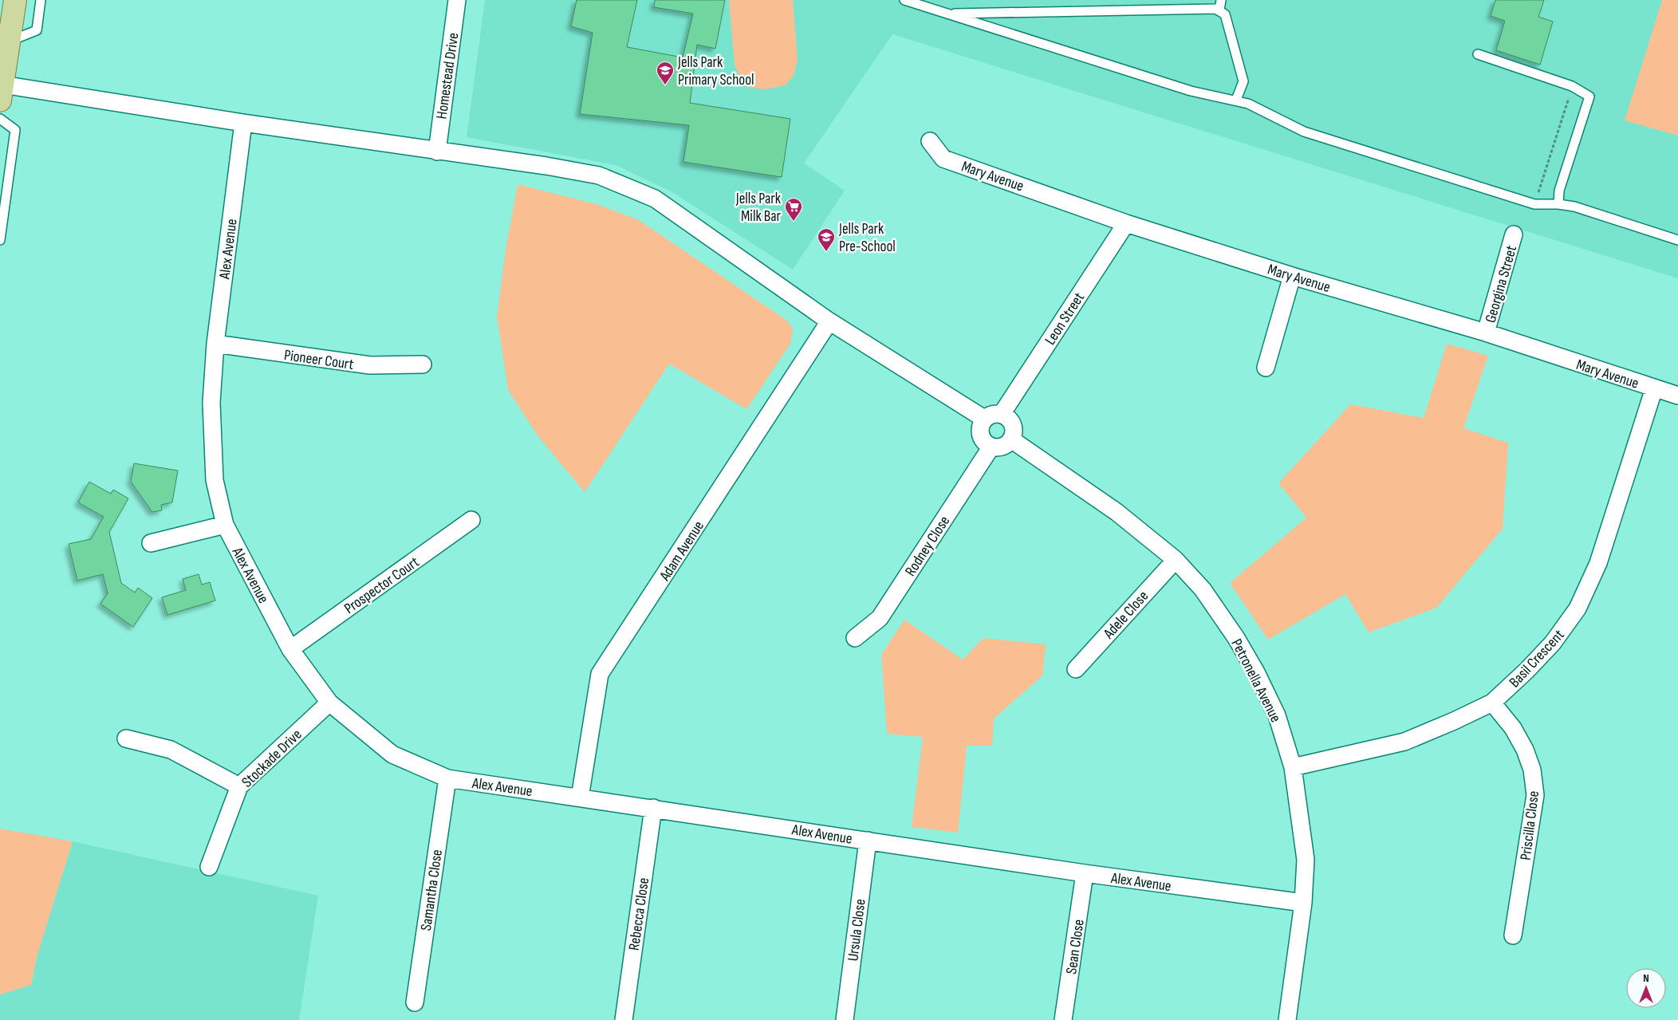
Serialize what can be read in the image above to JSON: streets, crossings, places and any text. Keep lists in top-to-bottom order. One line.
{"streets":{"street":["Homestead Drive","Mary Avenue","Alex Avenue","Georgina Street","Leon Street","Pioneer Court","Rodney Close","Adam Avenue","Prospector Court","Adele Close","Basil Crescent","Petronella Avenue","Stockade Drive","Priscilla Close","Samantha Close","Rebecca Close","Ursula Close","Sean Close"]},"crossings":[["Mary Avenue","Georgina Street"],["Mary Avenue","Leon Street"],["Mary Avenue","Basil Crescent"],["Alex Avenue","Pioneer Court"],["Alex Avenue","Adam Avenue"],["Alex Avenue","Prospector Court"],["Alex Avenue","Petronella Avenue"],["Alex Avenue","Stockade Drive"],["Alex Avenue","Samantha Close"],["Alex Avenue","Rebecca Close"],["Alex Avenue","Ursula Close"],["Alex Avenue","Sean Close"],["Leon Street","Rodney Close"],["Leon Street","Petronella Avenue"],["Rodney Close","Petronella Avenue"],["Adele Close","Petronella Avenue"],["Basil Crescent","Petronella Avenue"],["Basil Crescent","Priscilla Close"]],"places":{"school or university":["Jells Park Primary School","Jells Park Pre-School"],"supermarket":["Jells Park Milk Bar"]},"north":"top"}
